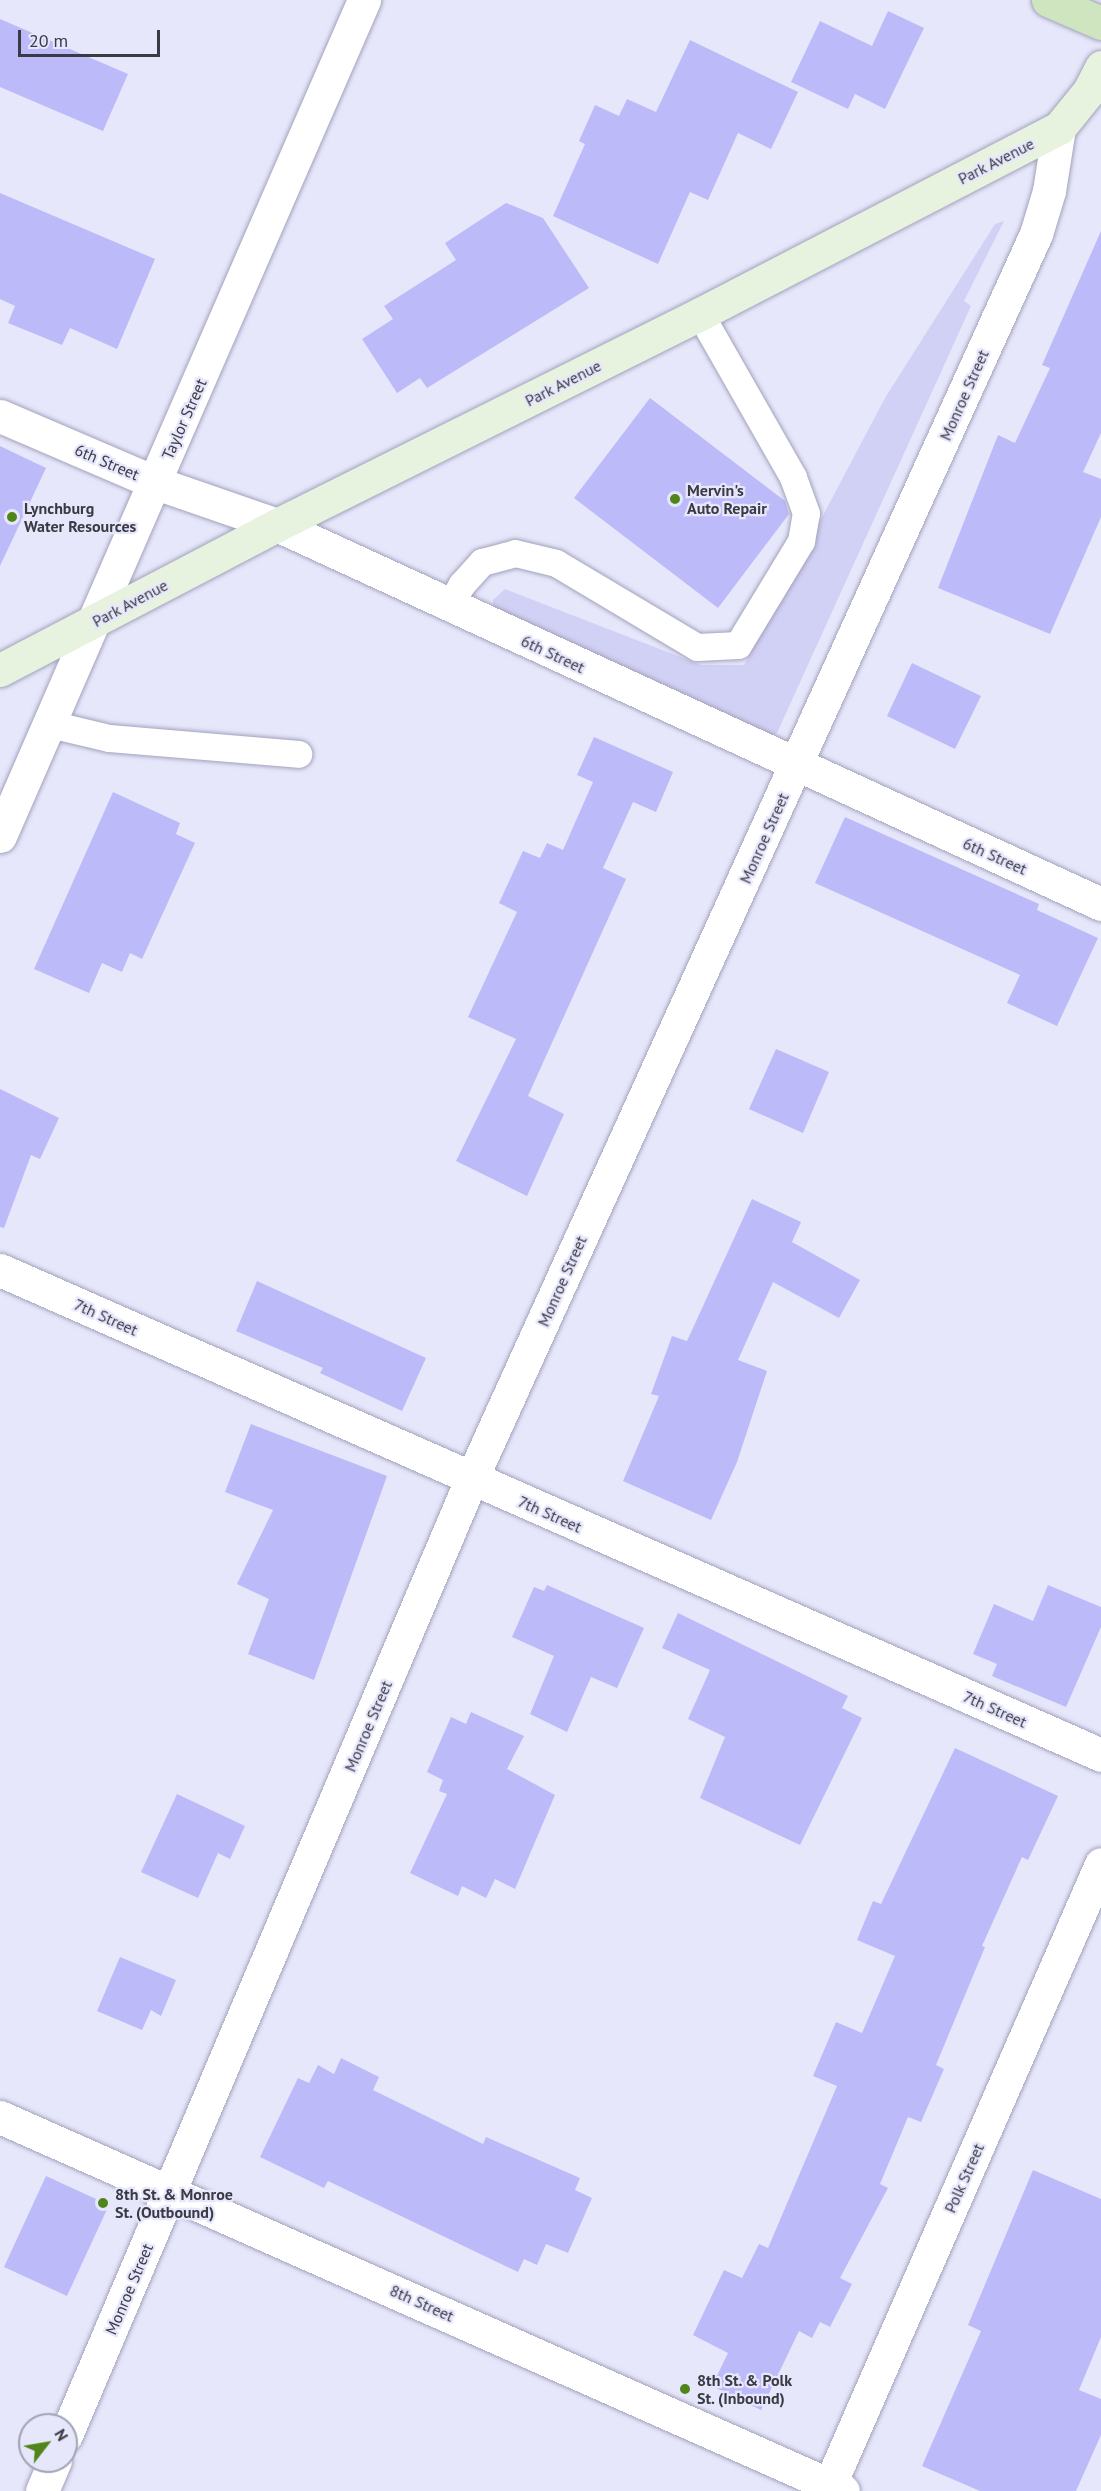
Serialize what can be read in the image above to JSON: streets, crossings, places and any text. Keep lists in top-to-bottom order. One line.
{"streets":{"main road":["Park Avenue"],"street":["Monroe Street","Taylor Street","6th Street","7th Street","Polk Street","8th Street"]},"crossings":[["Park Avenue","Monroe Street"],["Park Avenue","Taylor Street"],["Park Avenue","6th Street"],["Monroe Street","6th Street"],["Monroe Street","7th Street"],["Monroe Street","8th Street"],["Taylor Street","6th Street"],["Polk Street","8th Street"]],"places":["Mervin's Auto Repair","Lynchburg Water Resources","8th St. & Monroe St. (Outbound)","8th St. & Polk St. (Inbound)"],"scale_bar":"20 m","north":"top right"}
